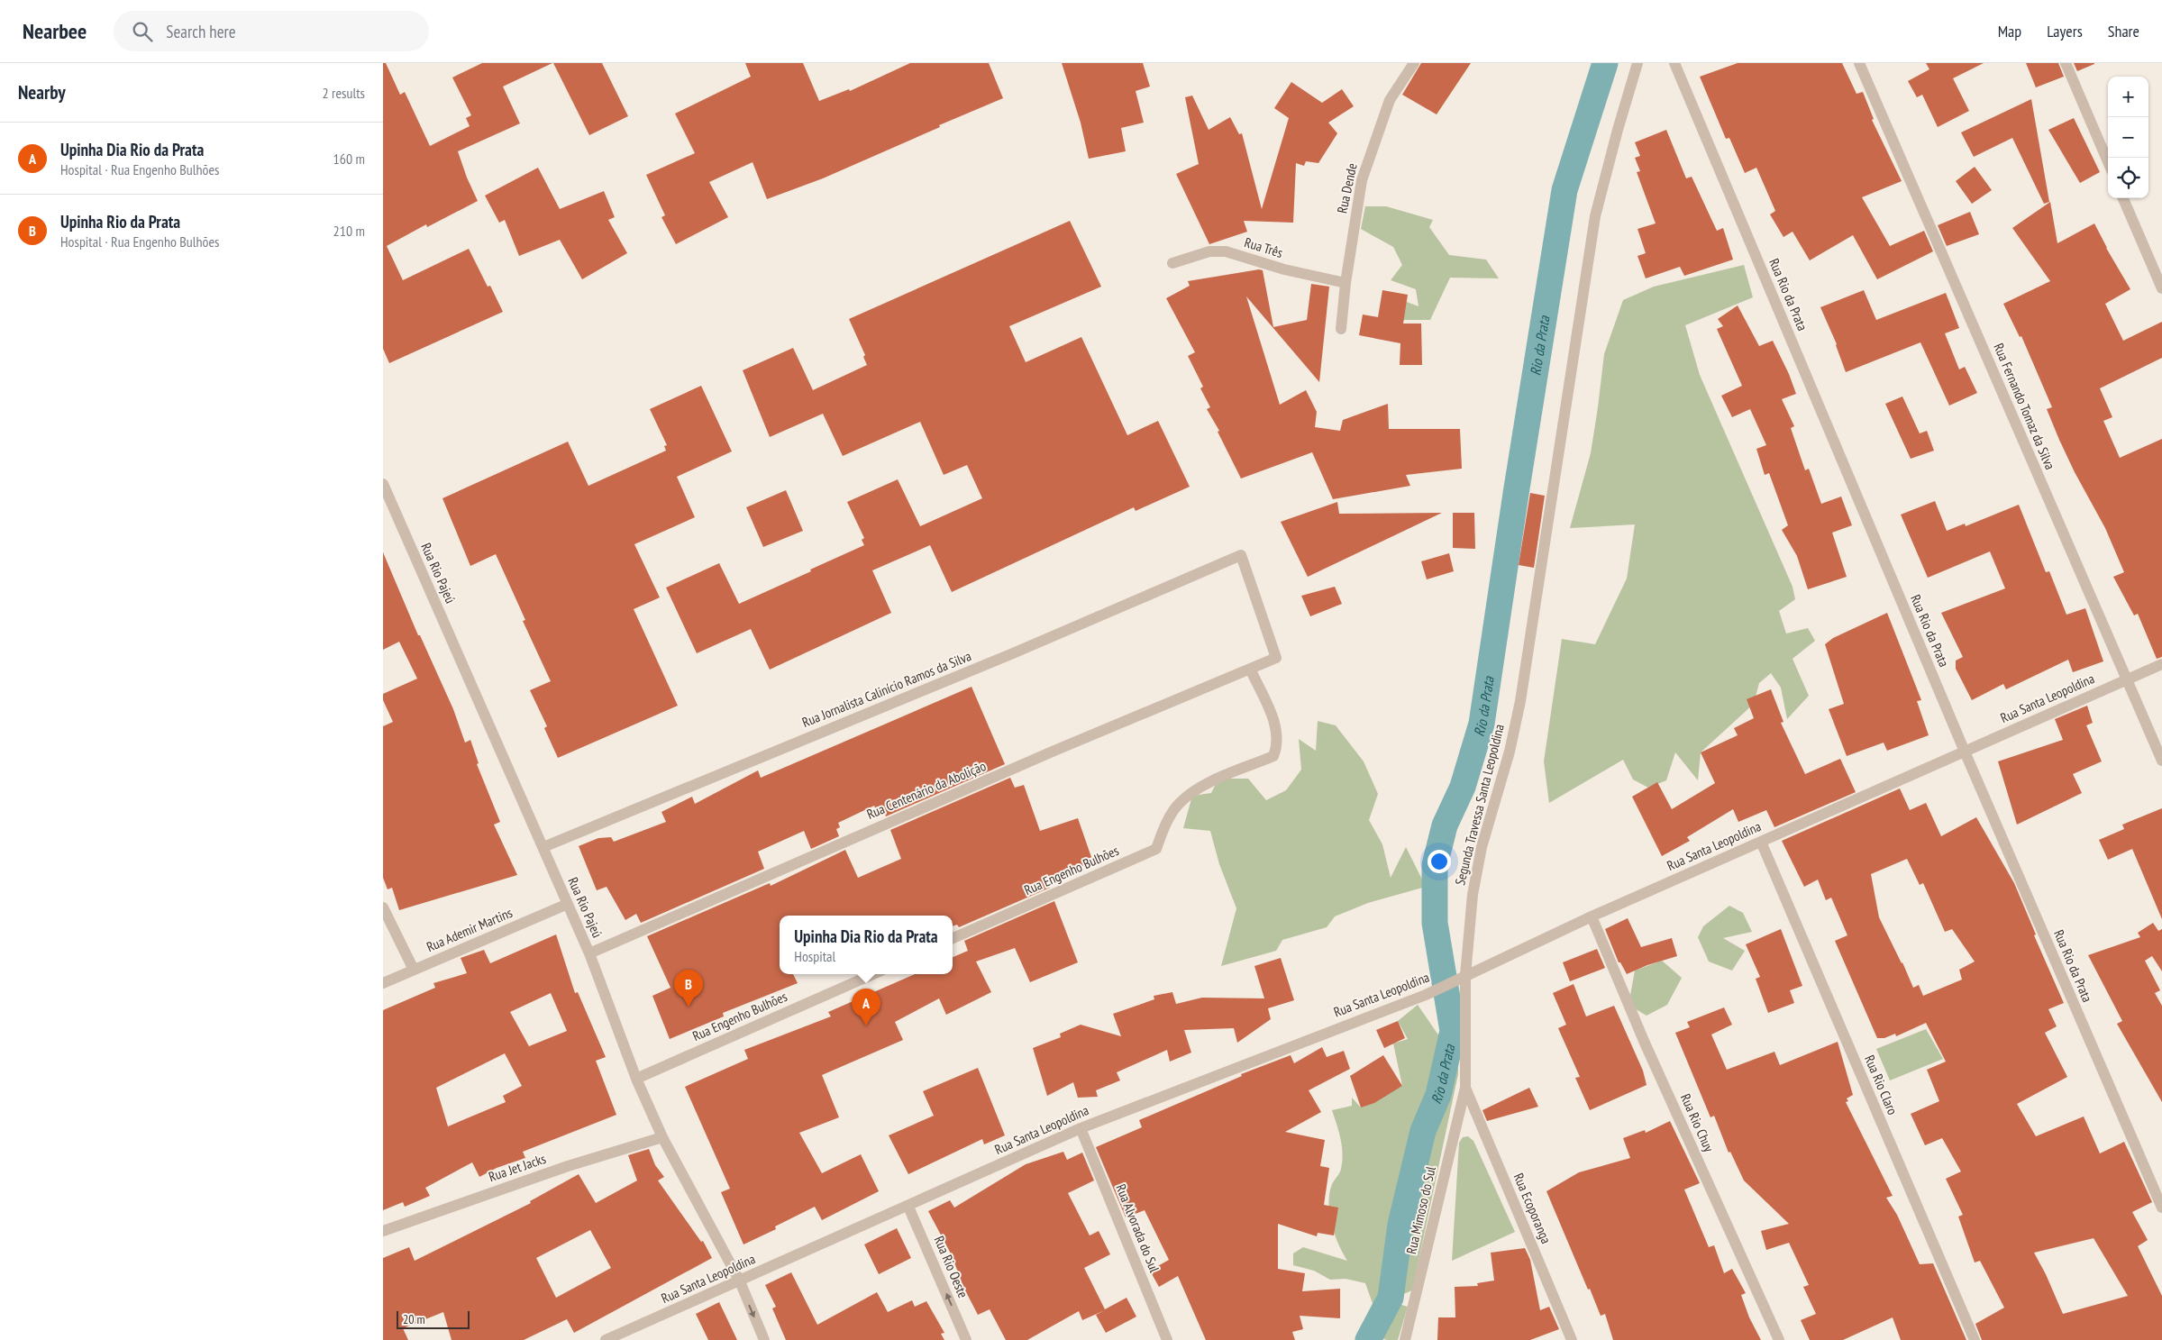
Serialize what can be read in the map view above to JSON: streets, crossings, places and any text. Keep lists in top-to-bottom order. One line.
{"streets":{"street":["Rua Dende","Rua Três","Rua Rio da Prata","Rua Fernando Tomaz da Silva","Rua Rio Pajeú","Rua Jornalista Calinício Ramos da Silva","Rua Santa Leopoldina","Rua Centenário da Abolição","Segunda Travessa Santa Leopoldina","Rua Engenho Bulhões","Rua Ademir Martins","Rua Rio Claro","Rua Rio Chuy","Rua Jet Jacks","Rua Ecoporanga","Rua Mimoso do Sul","Rua Alvorada do Sul","Rua Rio Oeste"]},"crossings":[["Rua Dende","Rua Três"],["Rua Rio da Prata","Rua Santa Leopoldina"],["Rua Fernando Tomaz da Silva","Rua Santa Leopoldina"],["Rua Rio Pajeú","Rua Jornalista Calinício Ramos da Silva"],["Rua Rio Pajeú","Rua Santa Leopoldina"],["Rua Rio Pajeú","Rua Centenário da Abolição"],["Rua Rio Pajeú","Rua Engenho Bulhões"],["Rua Rio Pajeú","Rua Ademir Martins"],["Rua Rio Pajeú","Rua Jet Jacks"],["Rua Jornalista Calinício Ramos da Silva","Rua Centenário da Abolição"],["Rua Santa Leopoldina","Segunda Travessa Santa Leopoldina"],["Rua Santa Leopoldina","Rua Rio Claro"],["Rua Santa Leopoldina","Rua Rio Chuy"],["Rua Santa Leopoldina","Rua Alvorada do Sul"],["Rua Santa Leopoldina","Rua Rio Oeste"],["Rua Centenário da Abolição","Rua Engenho Bulhões"],["Segunda Travessa Santa Leopoldina","Rua Ecoporanga"],["Segunda Travessa Santa Leopoldina","Rua Mimoso do Sul"],["Rua Ecoporanga","Rua Mimoso do Sul"]],"one_way":["Rua Rio Oeste"],"water":["Rio da Prata"],"scale_bar":"20 m","page":{"header":"Nearbee","search":"Search here","nav":["Map","Layers","Share"],"heading":["Nearby","2 results"],"map_buttons":["+","−"],"list":[{"mark":"A","name":"Upinha Dia Rio da Prata","note":"Hospital · Rua Engenho Bulhões","value":"160 m"},{"mark":"B","name":"Upinha Rio da Prata","note":"Hospital · Rua Engenho Bulhões","value":"210 m"}],"popup":["Upinha Dia Rio da Prata","Hospital"],"pins":["B","A"],"scale":"20 m"}}
